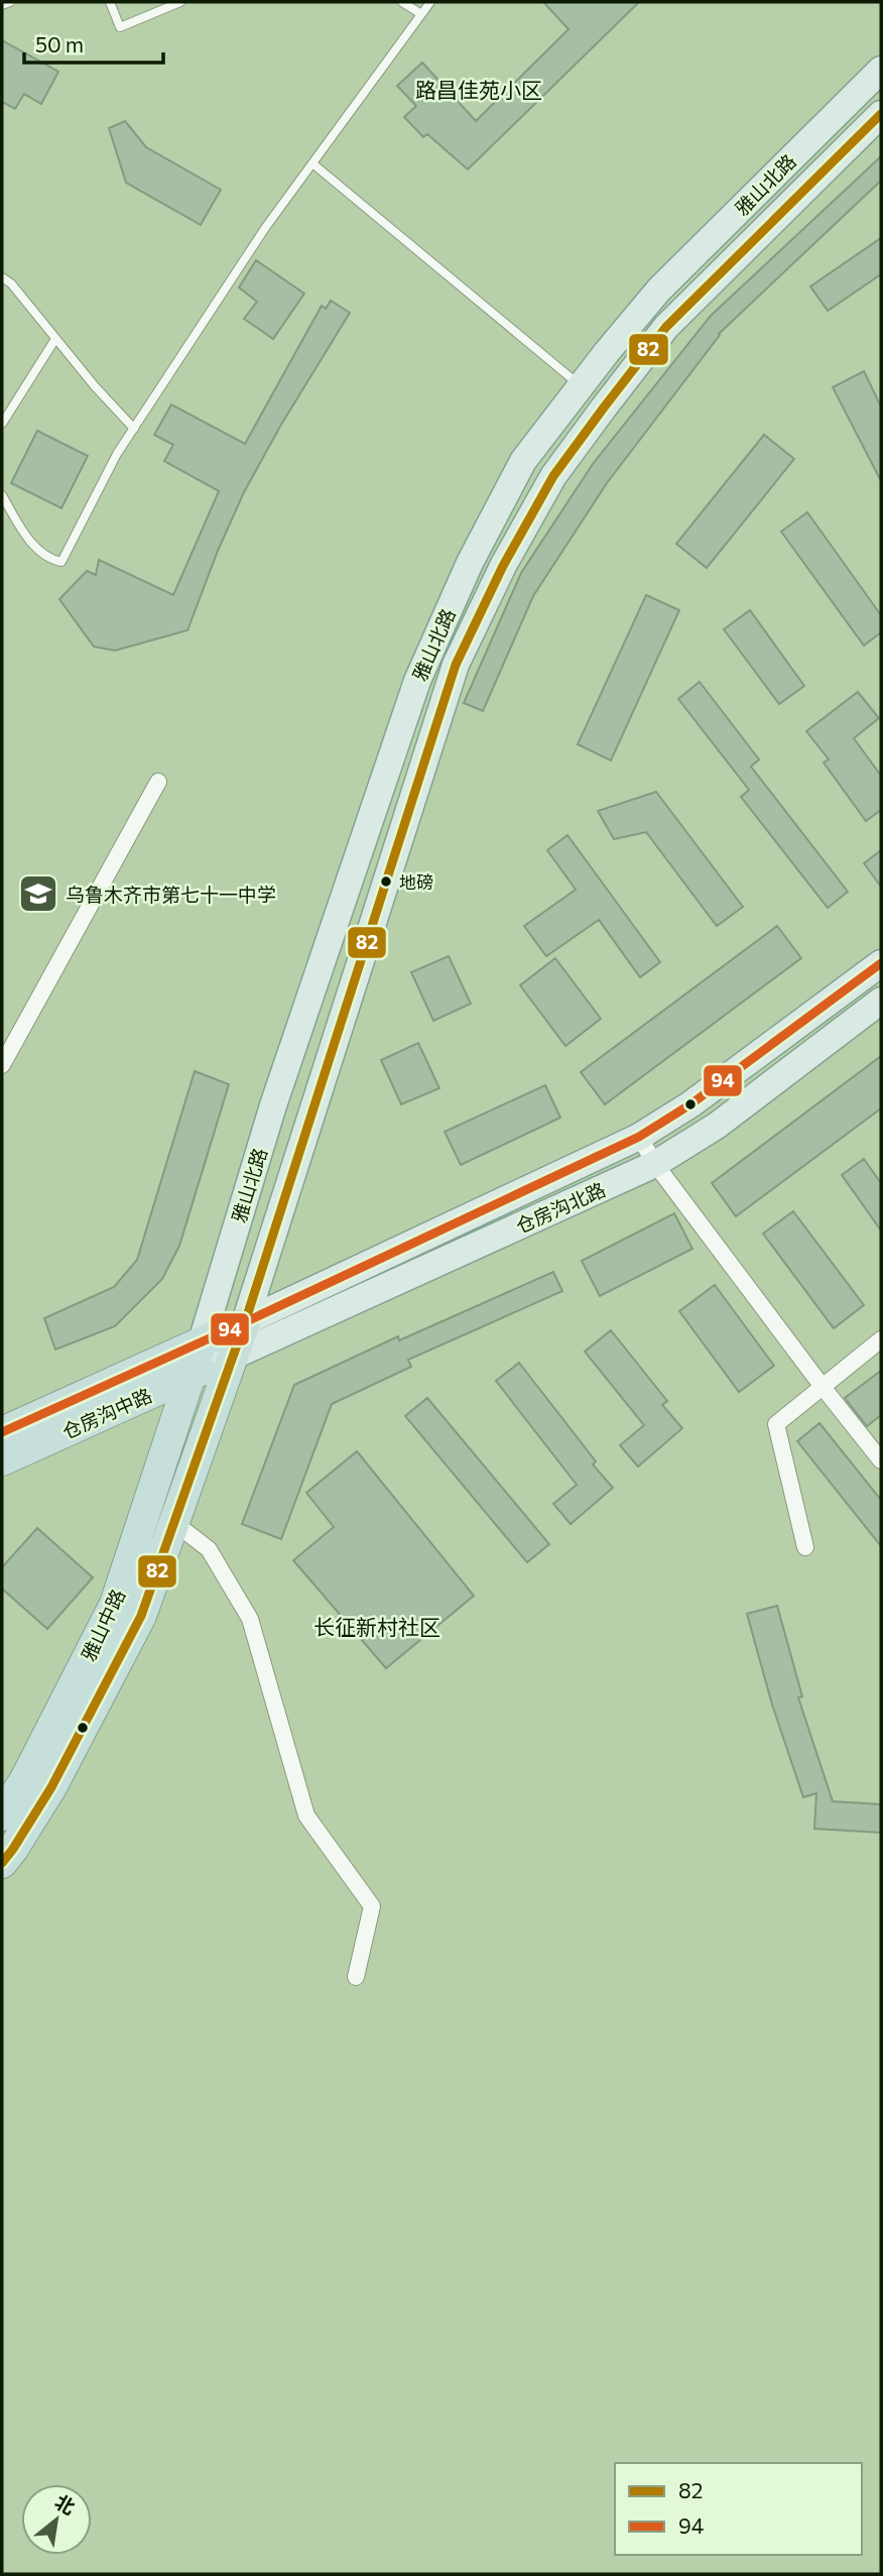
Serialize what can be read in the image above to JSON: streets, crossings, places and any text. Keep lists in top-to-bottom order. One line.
{"streets":{"highway":["仓房沟中路","雅山中路"],"main road":["雅山北路","仓房沟北路"]},"crossings":[["雅山北路","仓房沟北路"],["雅山北路","仓房沟中路"],["雅山北路","雅山中路"],["仓房沟北路","仓房沟中路"],["仓房沟北路","雅山中路"],["仓房沟中路","雅山中路"]],"districts":["路昌佳苑小区","长征新村社区"],"places":{"other":["地磅"],"school or university":["乌鲁木齐市第七十一中学"]},"lines":["transit line 82","transit line 94"],"legend":["82","94"],"scale_bar":"50 m","north":"top right"}
